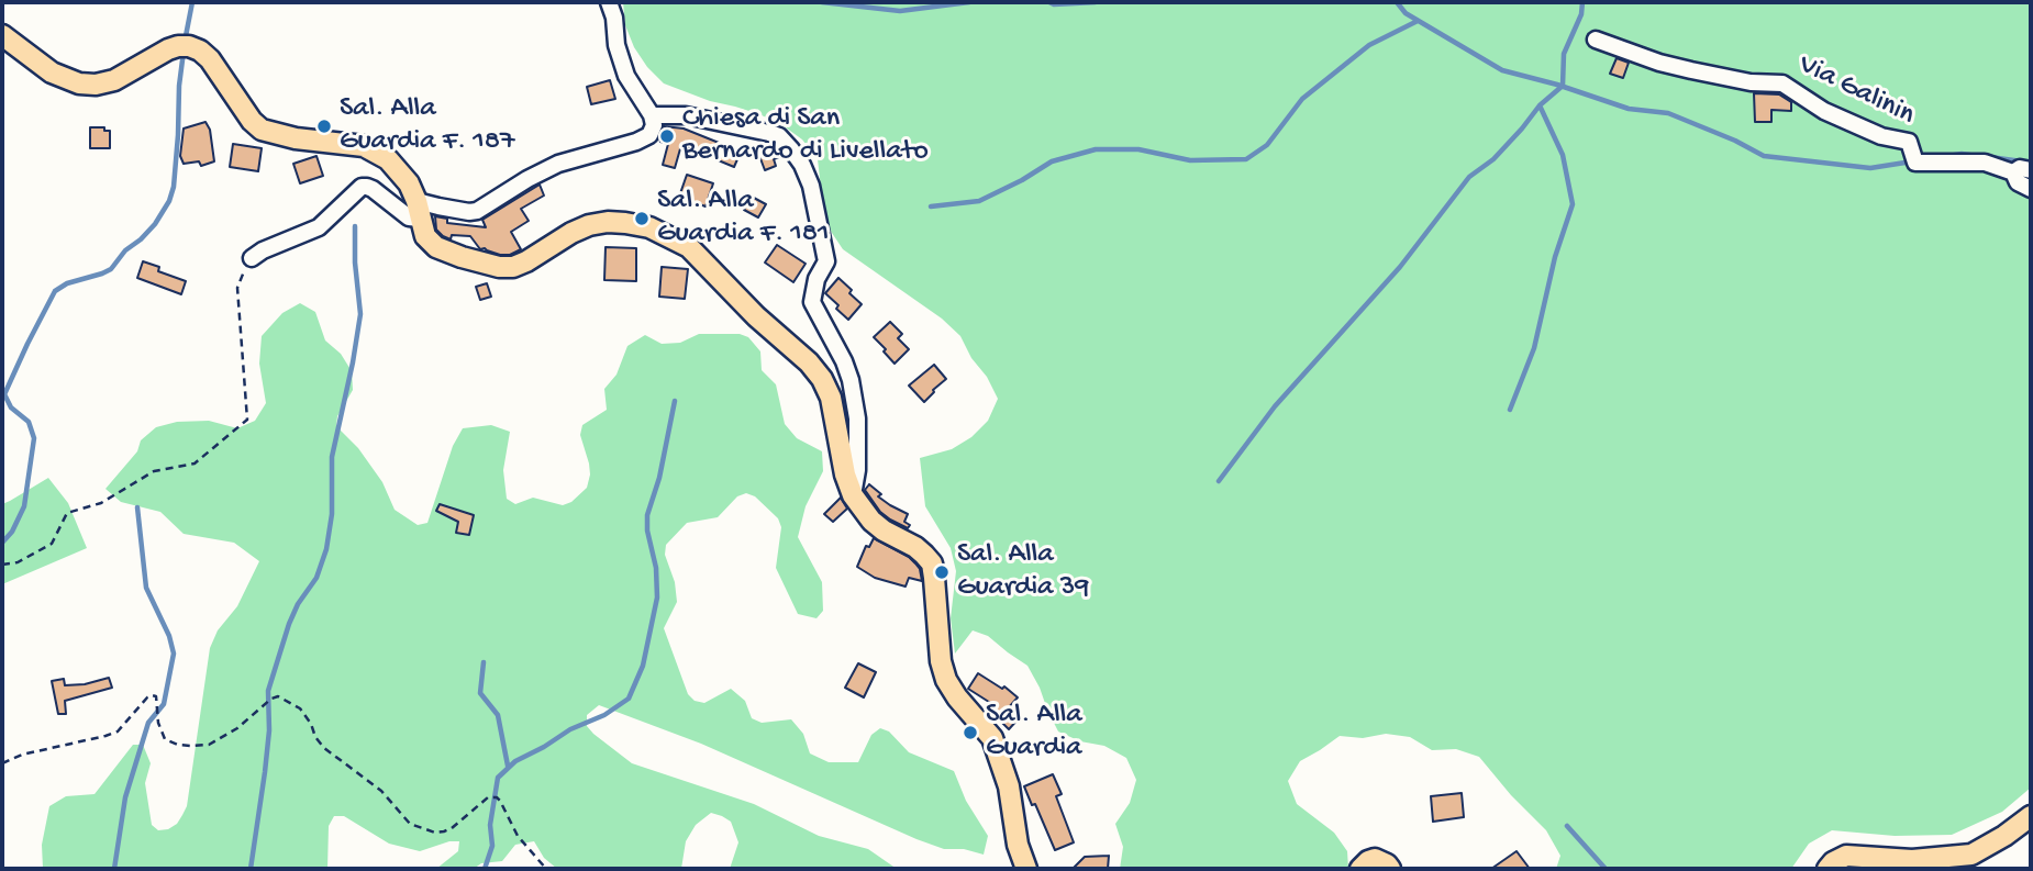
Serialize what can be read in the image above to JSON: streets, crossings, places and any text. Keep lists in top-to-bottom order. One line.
{"streets":{"street":["Via Galinin"]},"places":["Sal. Alla Guardia F. 187","Chiesa di San Bernardo di Livellato","Sal. Alla Guardia F. 181","Sal. Alla Guardia 39","Sal. Alla Guardia"]}
